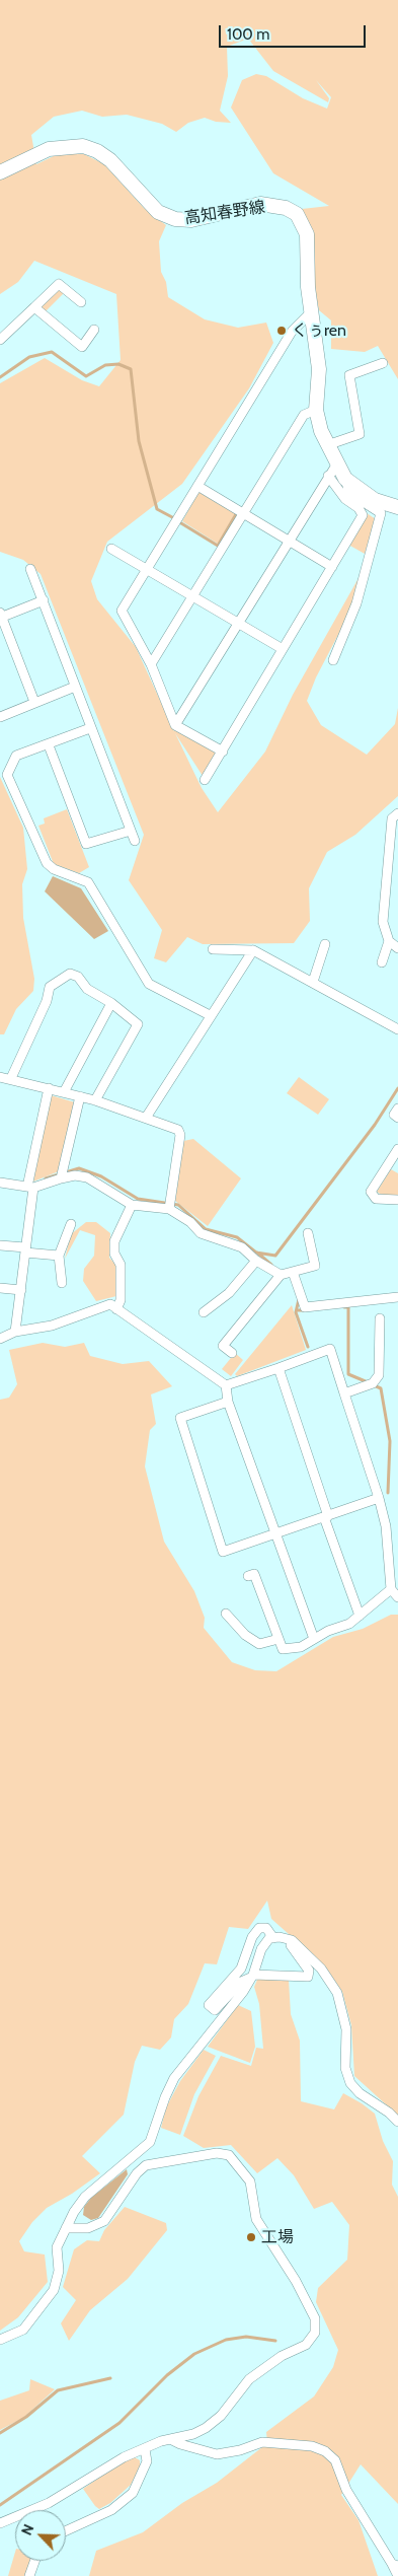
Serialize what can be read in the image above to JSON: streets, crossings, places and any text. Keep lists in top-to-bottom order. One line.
{"streets":{"main road":["高知春野線"]},"places":["くぅren","工場"],"scale_bar":"100 m","north":"top left"}
